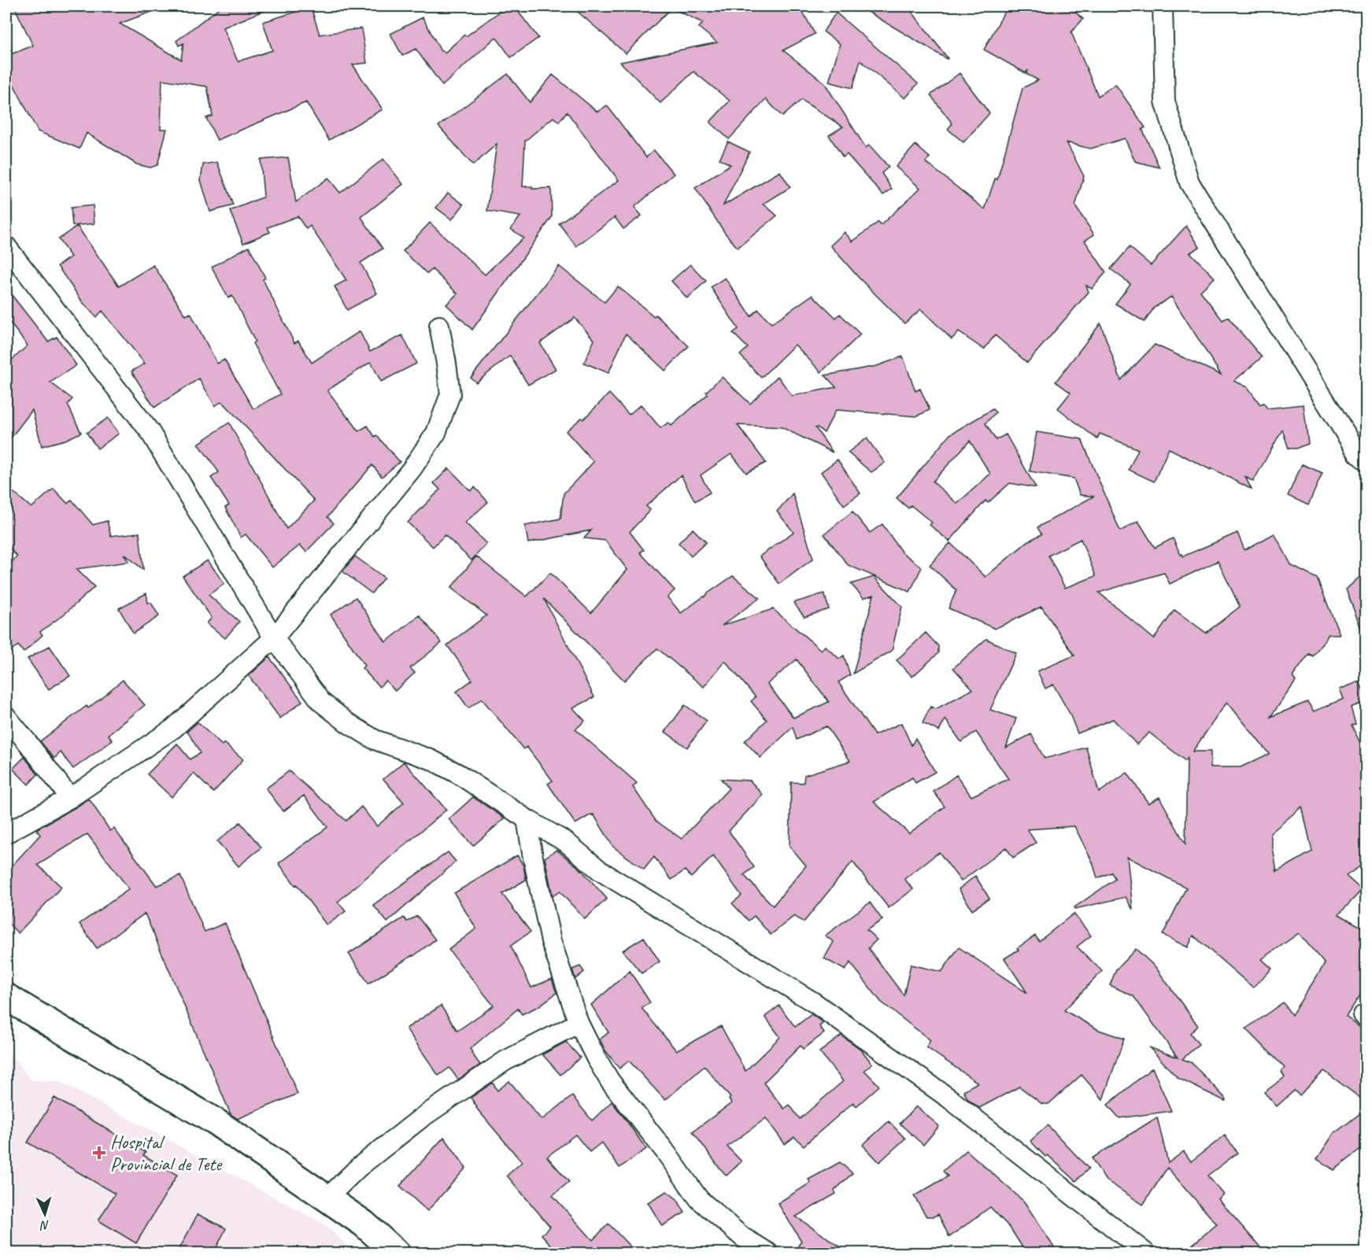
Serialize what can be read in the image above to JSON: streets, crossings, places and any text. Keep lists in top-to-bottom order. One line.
{"places":{"health":["Hospital Provincial de Tete"]},"north":"bottom"}
